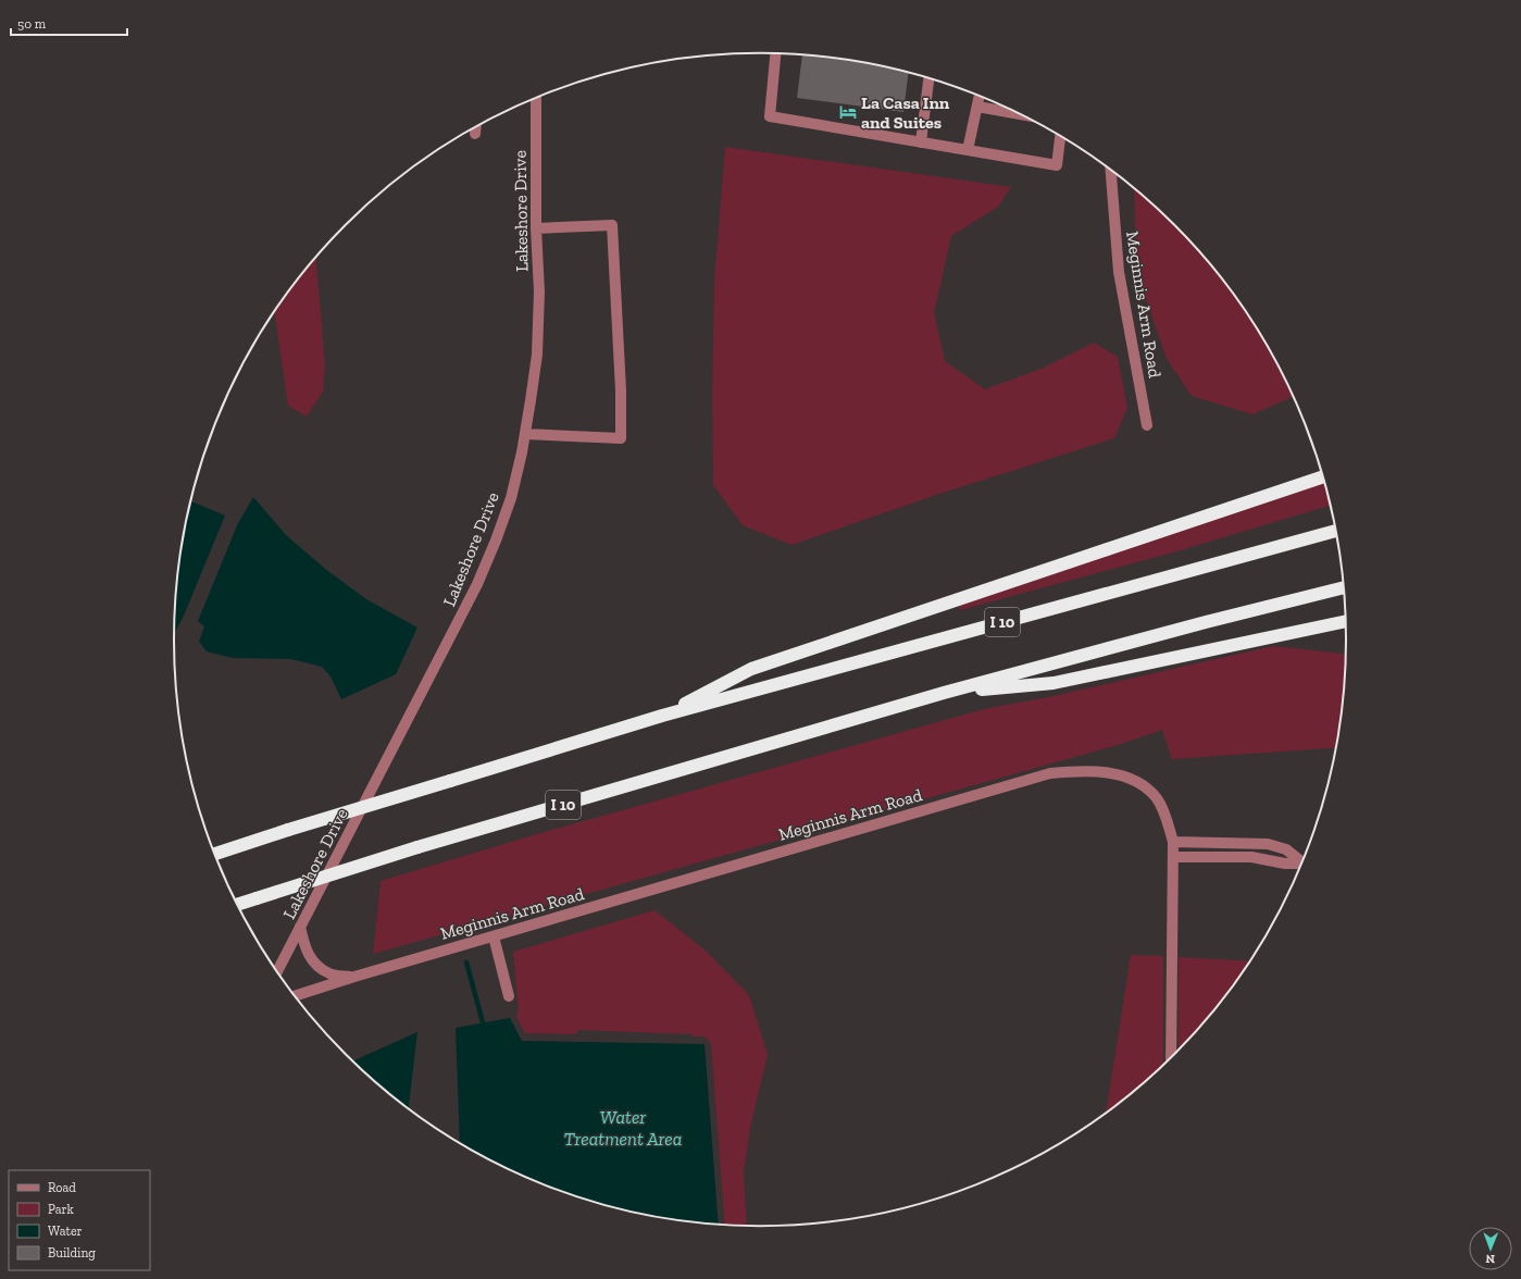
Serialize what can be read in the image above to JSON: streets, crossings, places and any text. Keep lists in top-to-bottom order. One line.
{"streets":{"highway":["I 10"],"street":["Lakeshore Drive","Meginnis Arm Road"]},"water":["Water Treatment Area"],"places":{"hotel":["La Casa Inn and Suites"]},"legend":["Road","Park","Water","Building"],"scale_bar":"50 m","north":"bottom"}
